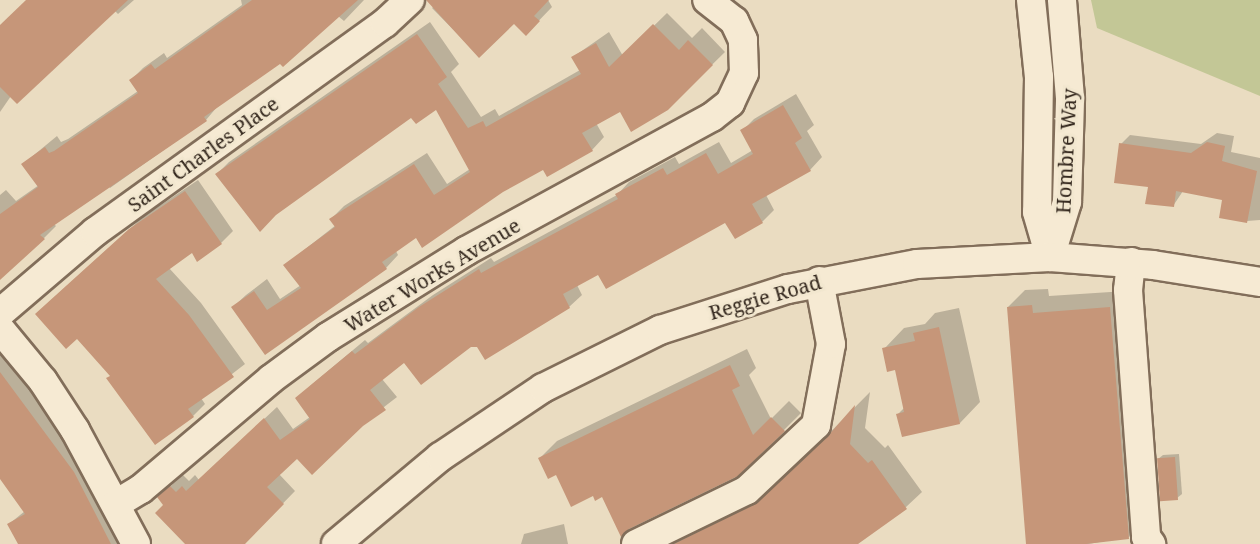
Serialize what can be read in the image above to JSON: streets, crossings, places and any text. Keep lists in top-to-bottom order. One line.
{"streets":{"street":["Hombre Way","Saint Charles Place","Water Works Avenue","Reggie Road"]},"crossings":[["Hombre Way","Reggie Road"]]}
